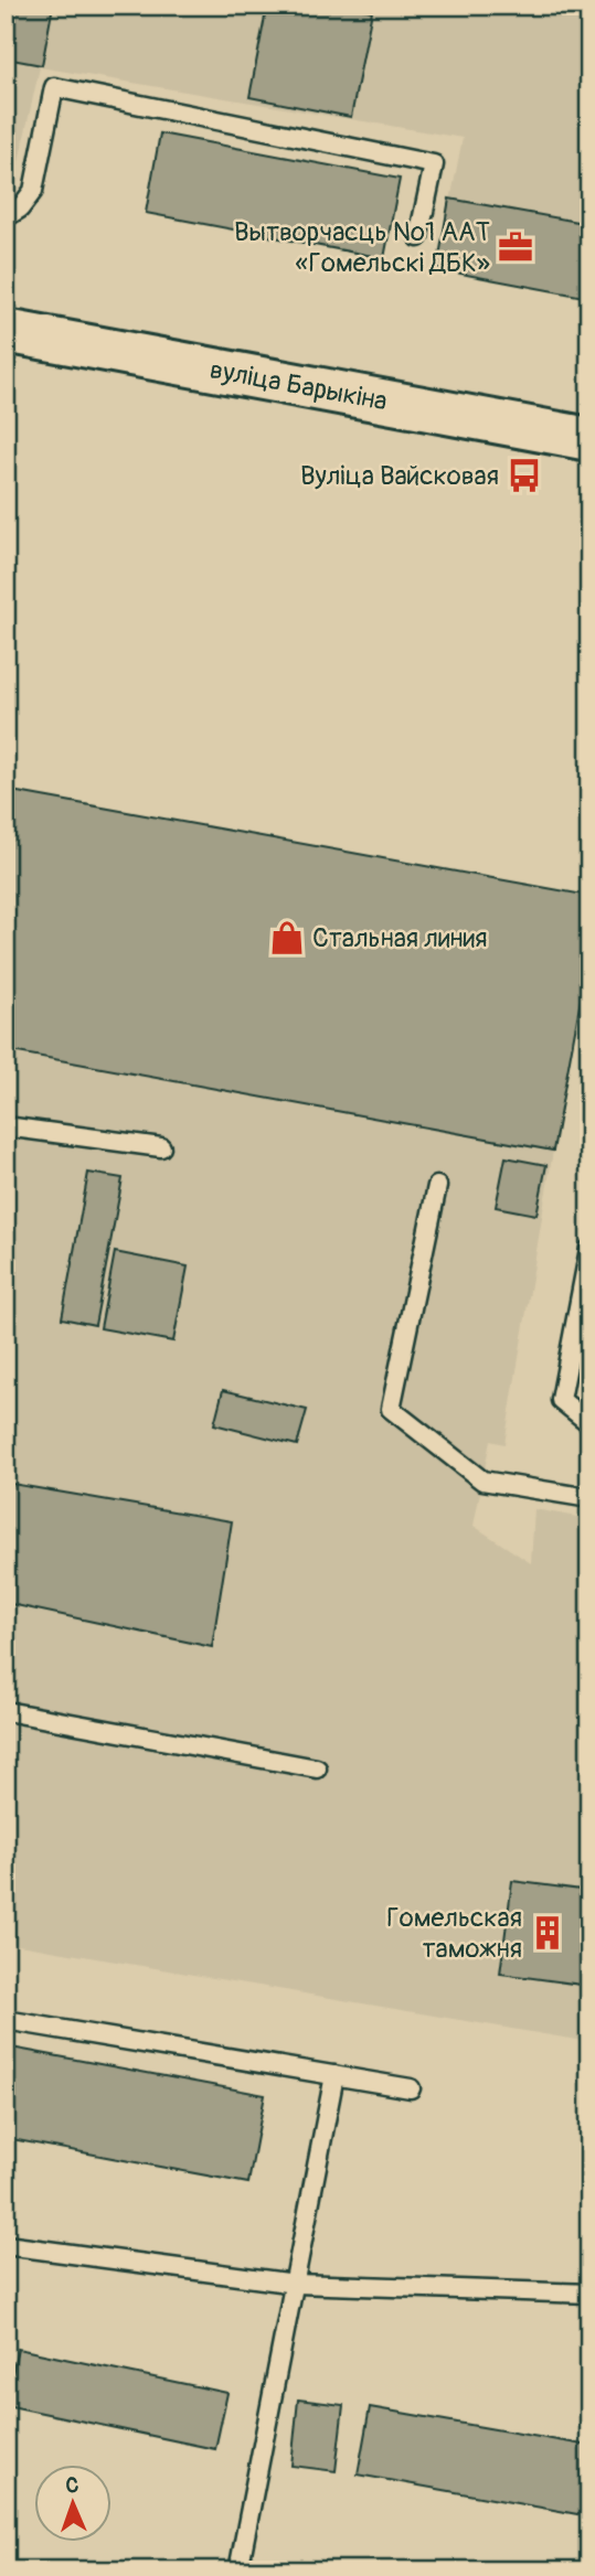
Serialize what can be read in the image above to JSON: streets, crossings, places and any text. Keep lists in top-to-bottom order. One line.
{"streets":{"main road":["вуліца Барыкіна"]},"places":{"office":["Вытворчасць №1 ААТ «Гомельскі ДБК»"],"bus stop":["Вуліца Вайсковая"],"shop":["Стальная линия"],"building":["Гомельская таможня"]},"north":"top"}
